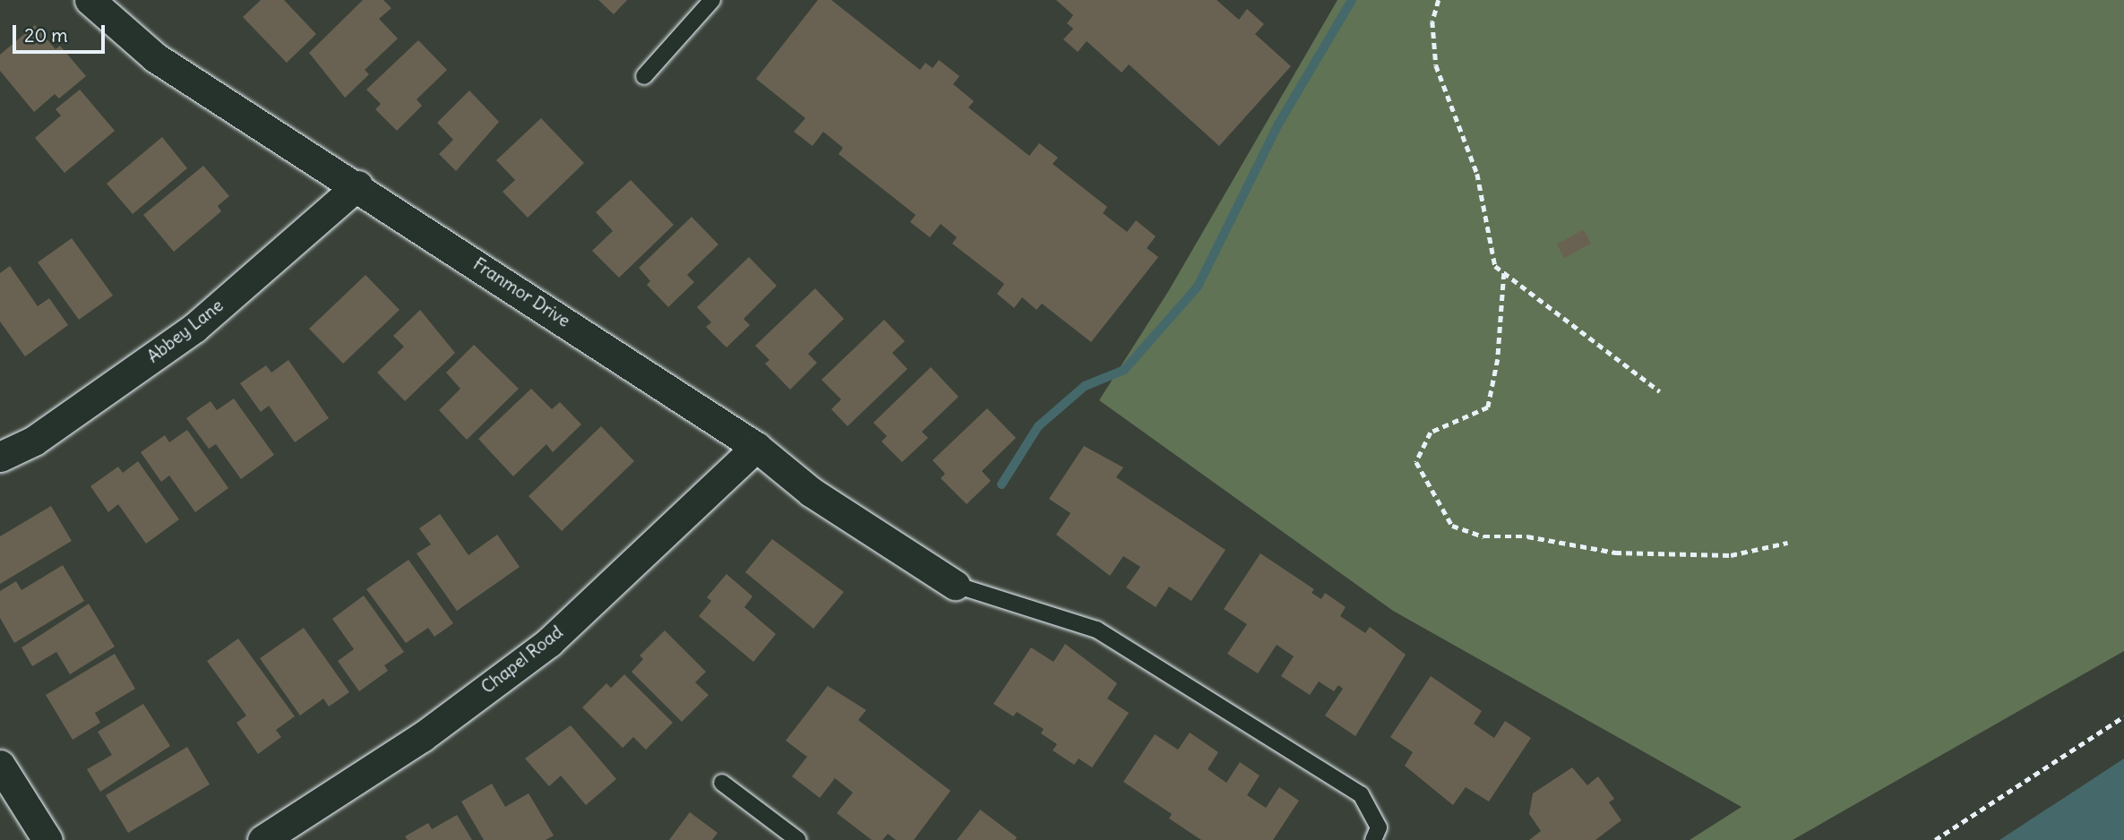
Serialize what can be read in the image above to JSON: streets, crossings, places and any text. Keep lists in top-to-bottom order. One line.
{"streets":{"street":["Franmor Drive","Abbey Lane","Chapel Road"]},"crossings":[["Franmor Drive","Abbey Lane"],["Franmor Drive","Chapel Road"]],"scale_bar":"20 m"}
